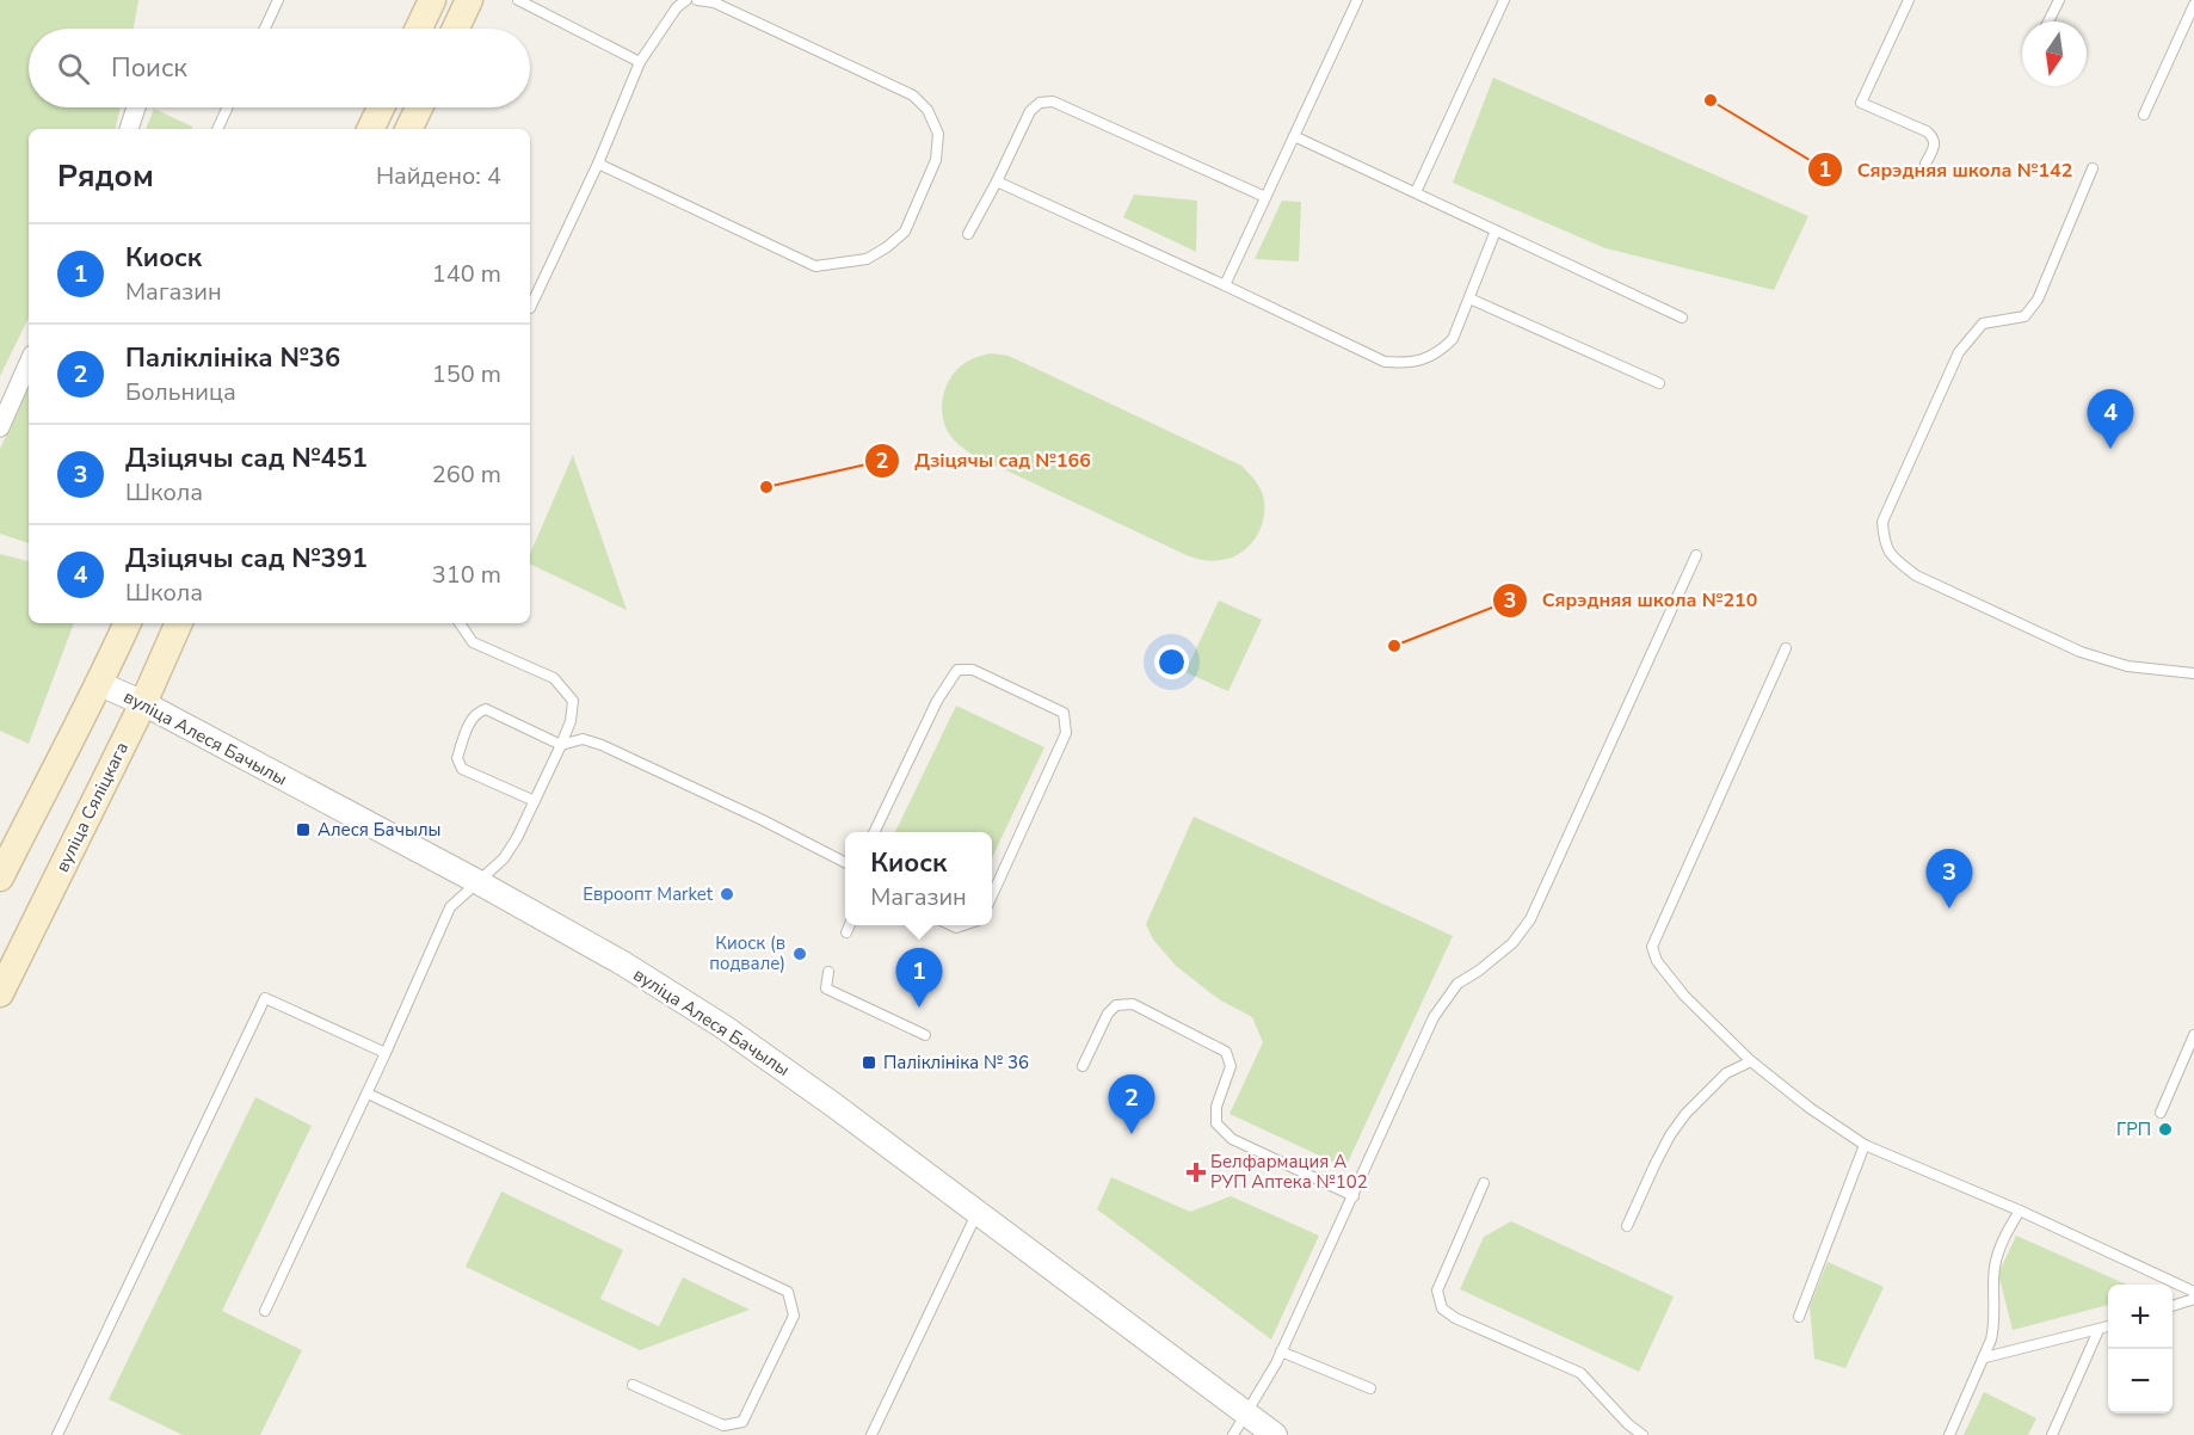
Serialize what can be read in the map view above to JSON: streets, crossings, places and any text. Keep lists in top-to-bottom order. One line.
{"streets":{"main road":["вуліца Сяліцкага"],"street":["вуліца Алеся Бачылы"]},"crossings":[["вуліца Алеся Бачылы","вуліца Сяліцкага"]],"places":{"other":["Сярэдняя школа №142","Дзіцячы сад №166","Сярэдняя школа №210","Евроопт Market","Киоск (в подвале)","ГРП"],"transit":["Алеся Бачылы","Паліклініка № 36"],"health":["Белфармация А РУП Аптека №102"]},"north":"bottom","page":{"search":"Поиск","heading":["Рядом","Найдено: 4"],"list":[{"mark":"1","name":"Киоск","note":"Магазин","value":"140 m"},{"mark":"2","name":"Паліклініка №36","note":"Больница","value":"150 m"},{"mark":"3","name":"Дзіцячы сад №451","note":"Школа","value":"260 m"},{"mark":"4","name":"Дзіцячы сад №391","note":"Школа","value":"310 m"}],"pins":["4","3","1","2"],"popup":["Киоск","Магазин"],"map_buttons":["+","−"]}}
